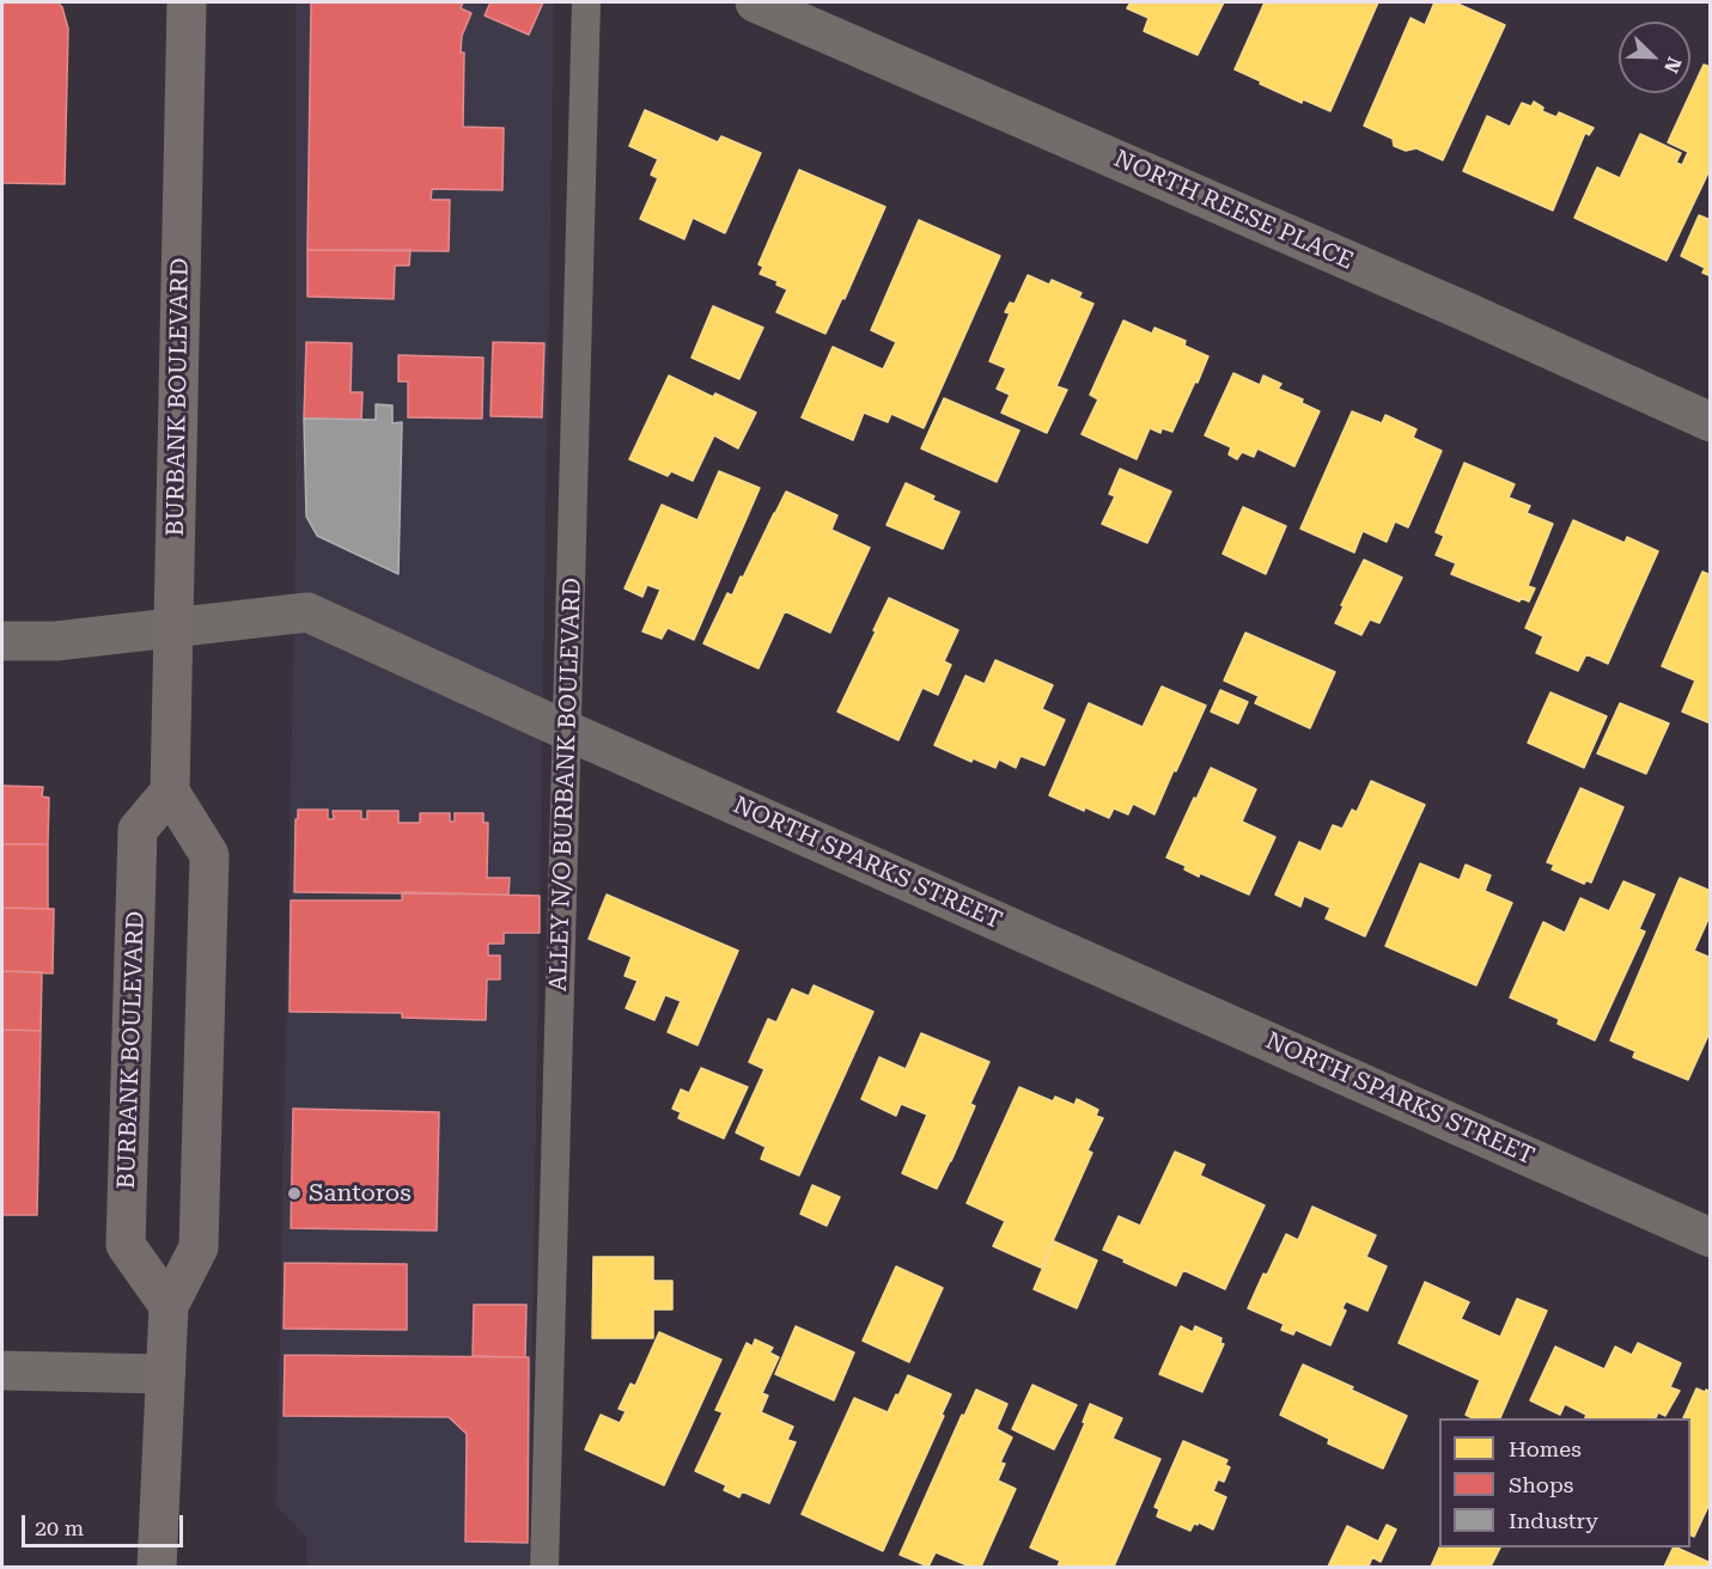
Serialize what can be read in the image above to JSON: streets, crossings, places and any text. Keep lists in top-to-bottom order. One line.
{"streets":{"main road":["BURBANK BOULEVARD"],"street":["NORTH REESE PLACE","NORTH SPARKS STREET"],"lane":["ALLEY N/O BURBANK BOULEVARD"]},"crossings":[["BURBANK BOULEVARD","NORTH SPARKS STREET"],["ALLEY N/O BURBANK BOULEVARD","NORTH SPARKS STREET"]],"places":["Santoros"],"legend":["Homes","Shops","Industry"],"scale_bar":"20 m","north":"bottom right"}
